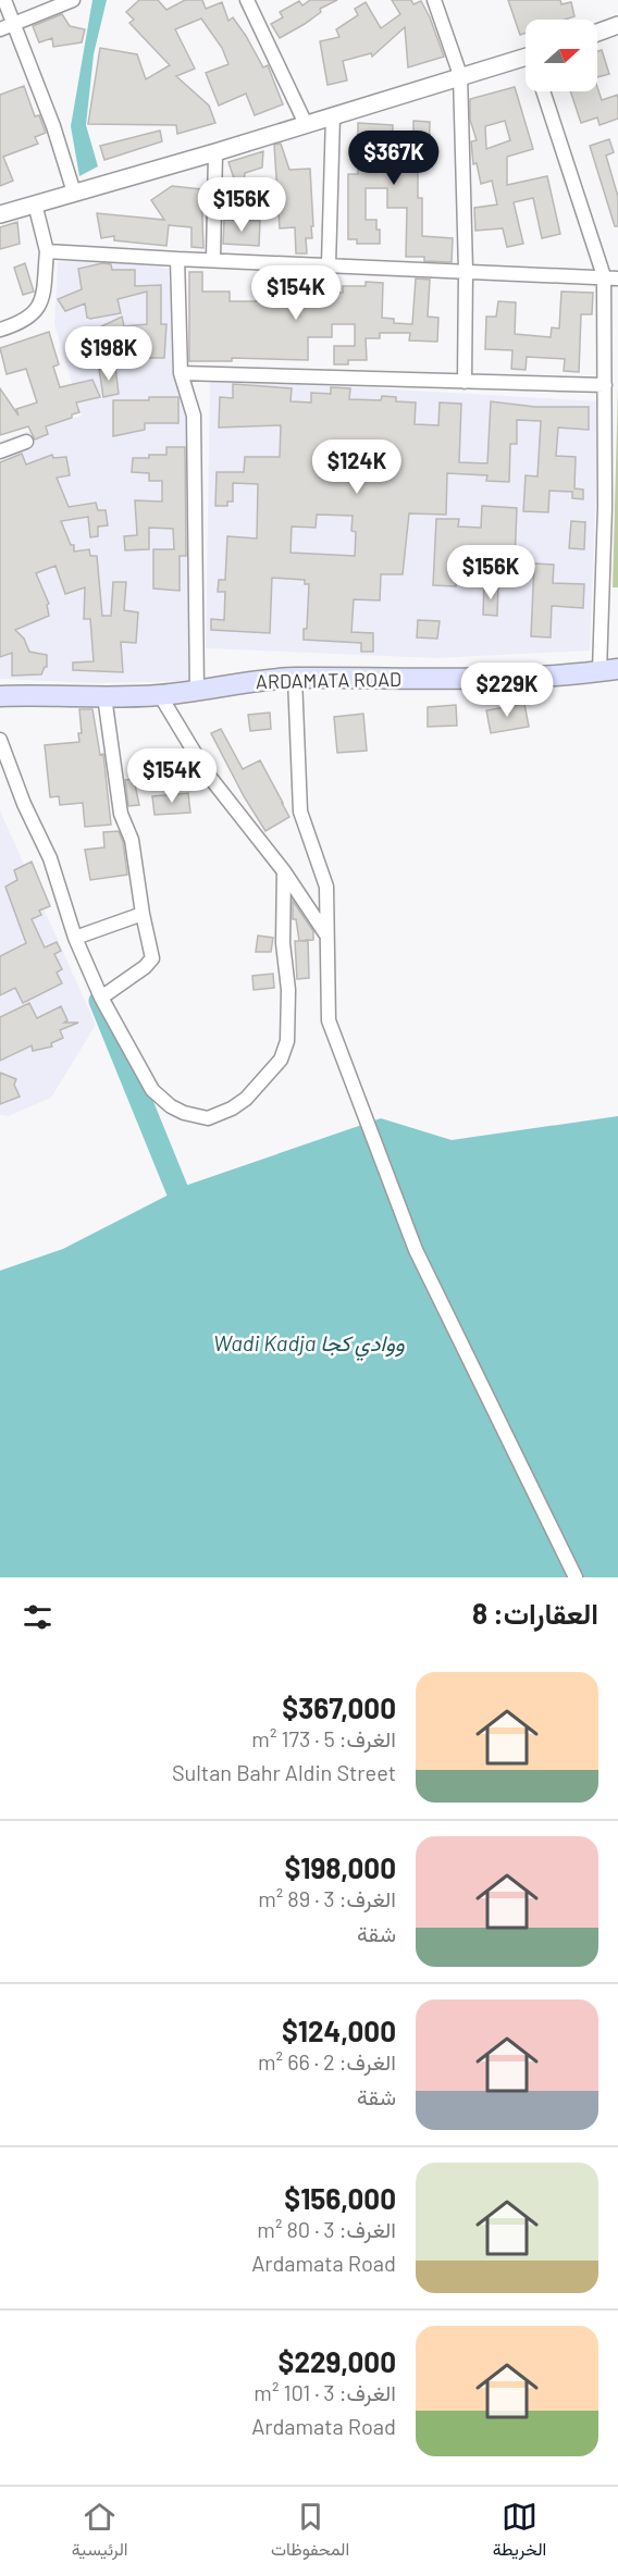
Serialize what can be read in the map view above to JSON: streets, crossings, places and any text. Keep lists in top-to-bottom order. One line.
{"streets":{"main road":["ARDAMATA ROAD"]},"water":["Wadi Kadja ووادي كجا"],"north":"right","page":{"price":["$367K","$156K","$154K","$198K","$124K","$156K","$229K","$154K"],"heading":"العقارات: 8","list":[{"name":"$367,000","note":"الغرف: 5 · 173 m² · Sultan Bahr Aldin Street"},{"name":"$198,000","note":"الغرف: 3 · 89 m² · شقة"},{"name":"$124,000","note":"الغرف: 2 · 66 m² · شقة"},{"name":"$156,000","note":"الغرف: 3 · 80 m² · Ardamata Road"},{"name":"$229,000","note":"الغرف: 3 · 101 m² · Ardamata Road"}],"tabs":["الخريطة","المحفوظات","الرئيسية"]}}
